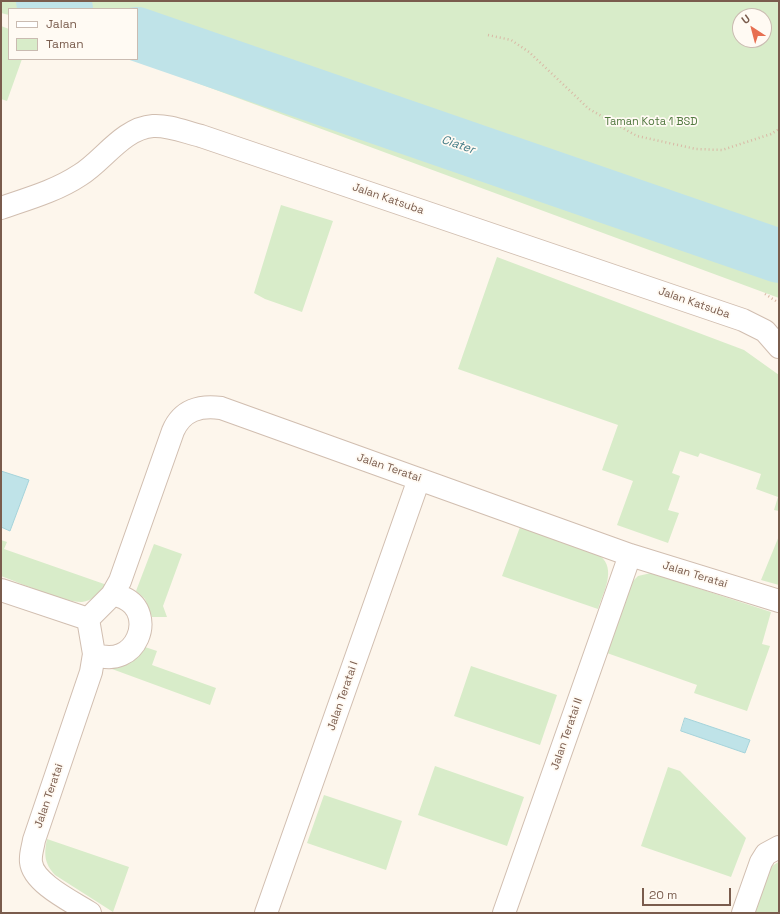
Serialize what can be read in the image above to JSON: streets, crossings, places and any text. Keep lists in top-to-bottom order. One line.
{"streets":{"street":["Jalan Katsuba","Jalan Teratai","Jalan Teratai I","Jalan Teratai II"]},"crossings":[["Jalan Teratai","Jalan Teratai I"],["Jalan Teratai","Jalan Teratai II"]],"water":["Ciater"],"parks":["Taman Kota 1 BSD"],"legend":["Jalan","Taman"],"scale_bar":"20 m","north":"top left"}
